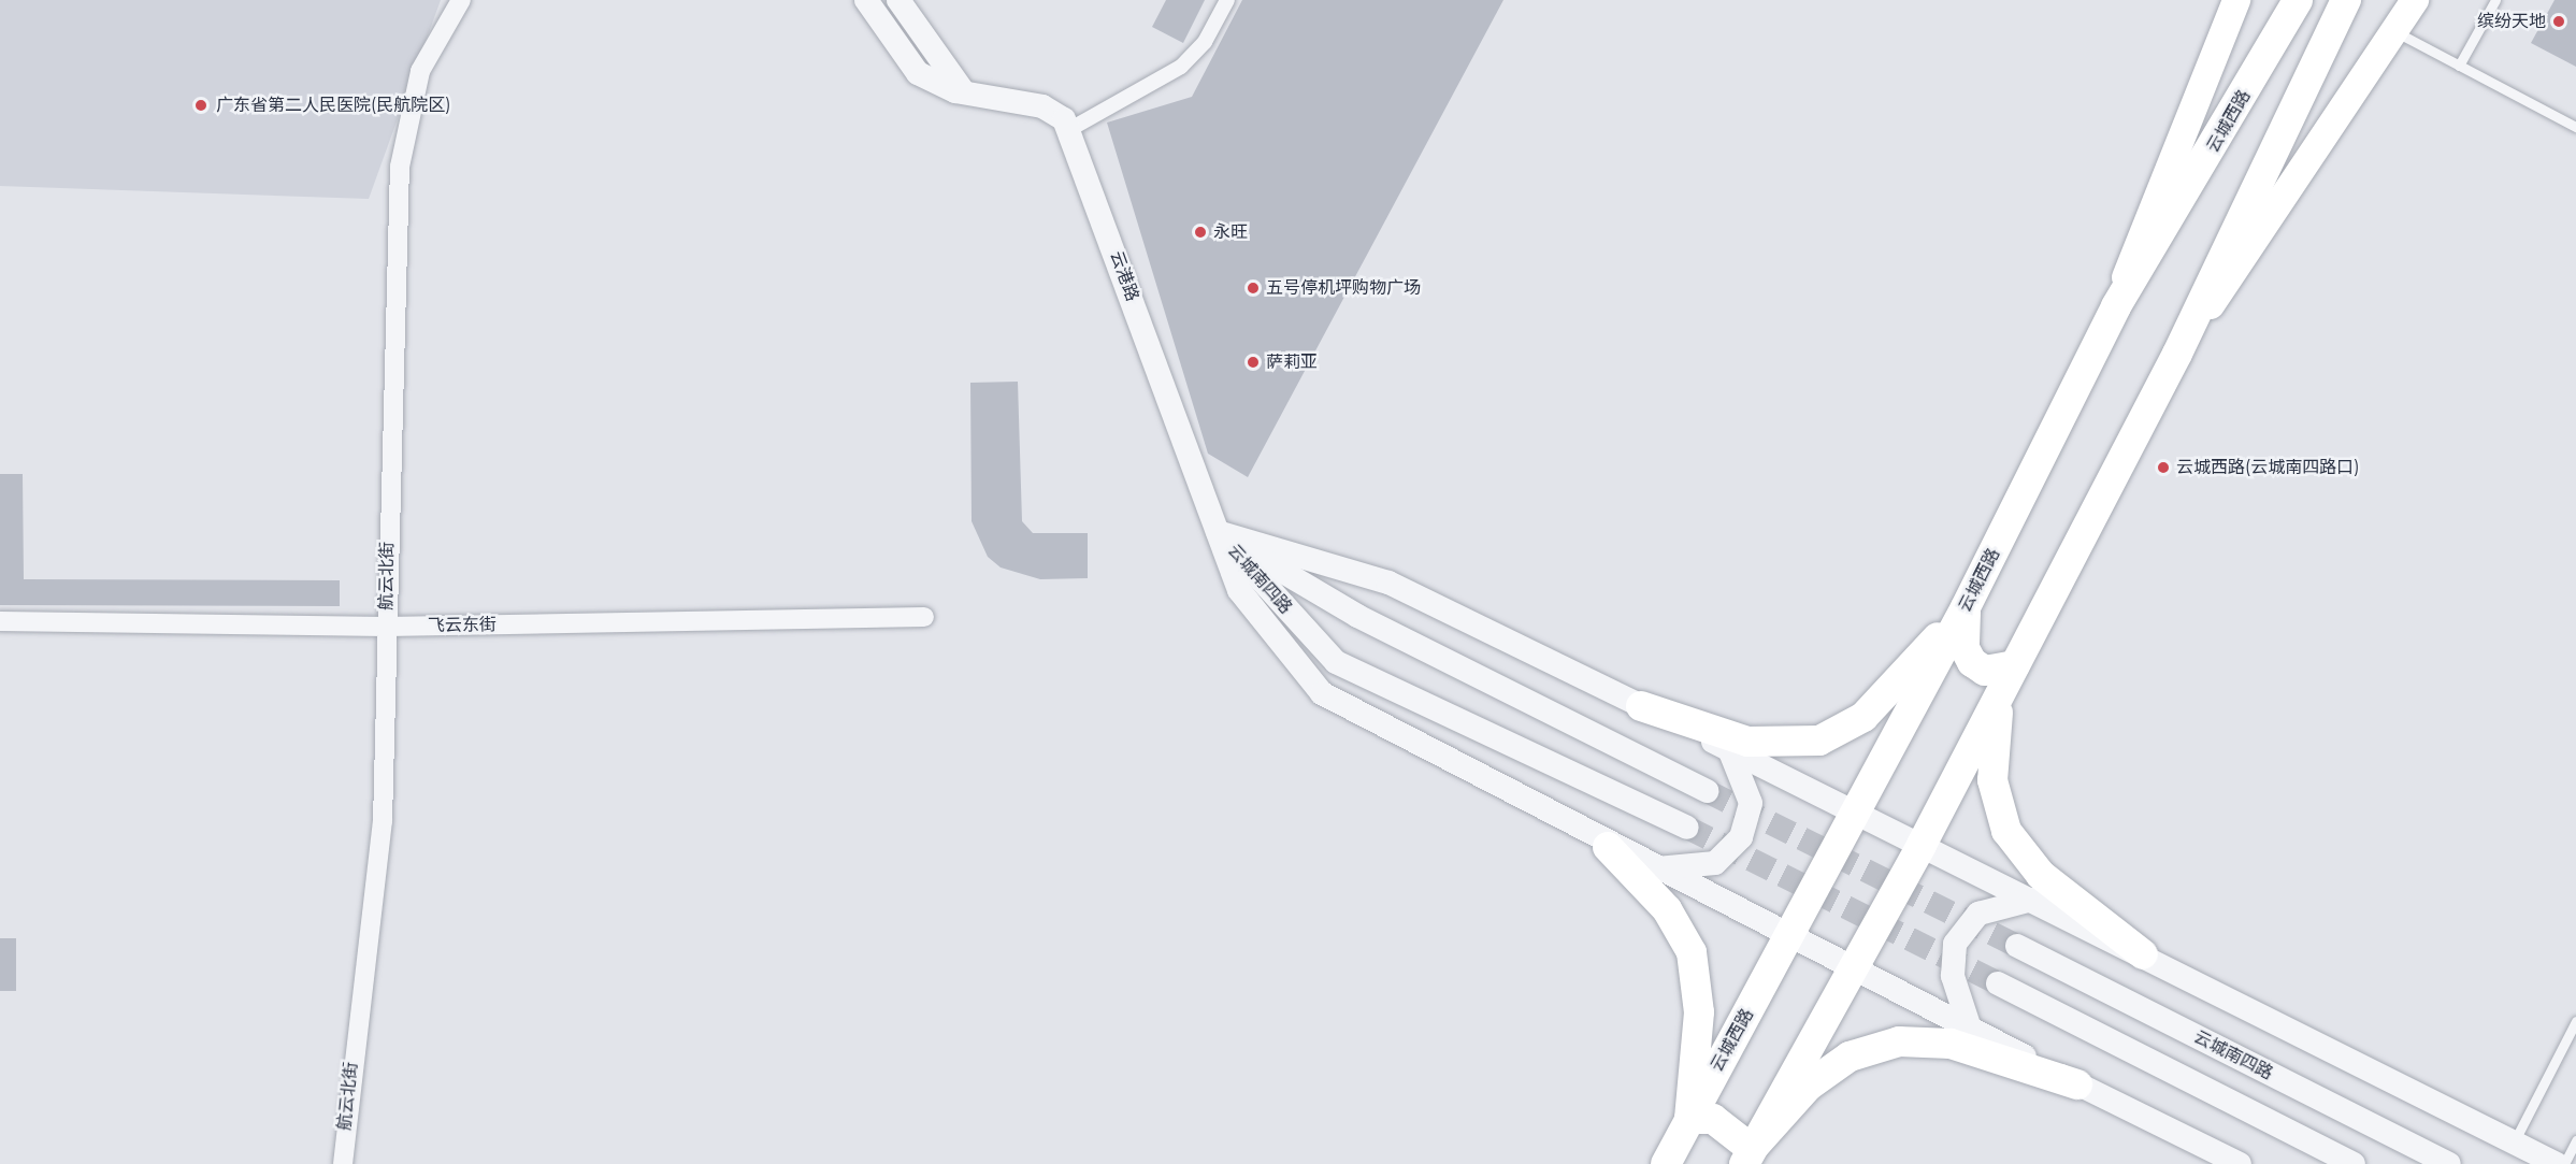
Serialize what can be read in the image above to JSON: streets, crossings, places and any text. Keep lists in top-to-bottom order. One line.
{"streets":{"main road":["云城西路"],"street":["云港路","航云北街","云城南四路","飞云东街"]},"crossings":[["云城西路","云港路"],["云港路","云城南四路"],["航云北街","飞云东街"]],"places":["缤纷天地","广东省第二人民医院(民航院区)","永旺","五号停机坪购物广场","萨莉亚","云城西路(云城南四路口)"]}
